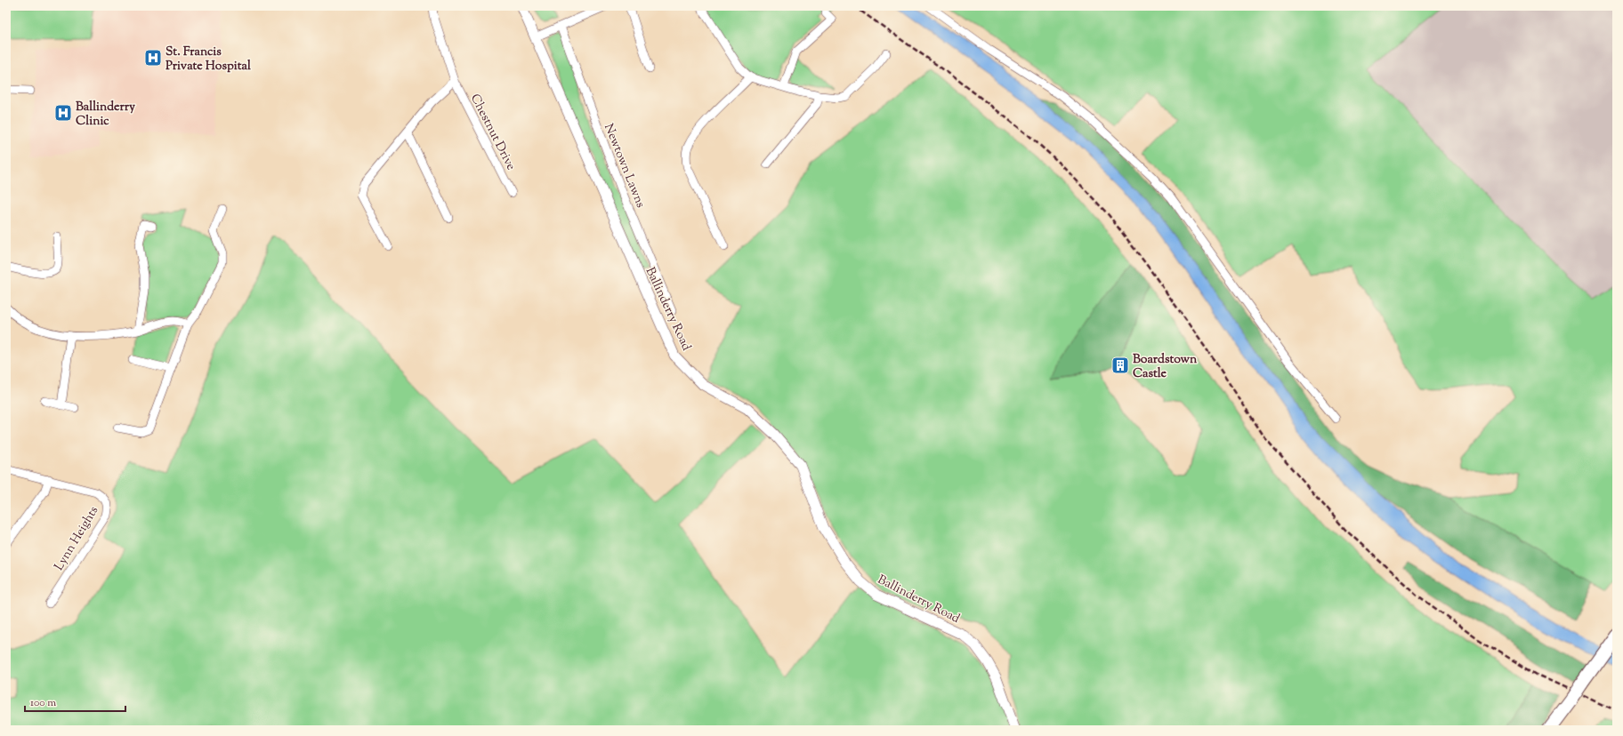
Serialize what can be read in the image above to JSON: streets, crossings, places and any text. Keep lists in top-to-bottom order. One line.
{"streets":{"street":["Chestnut Drive","Newtown Lawns","Ballinderry Road","Lynn Heights"]},"places":{"hospital":["St. Francis Private Hospital","Ballinderry Clinic"],"building":["Boardstown Castle"]},"scale_bar":"100 m"}
